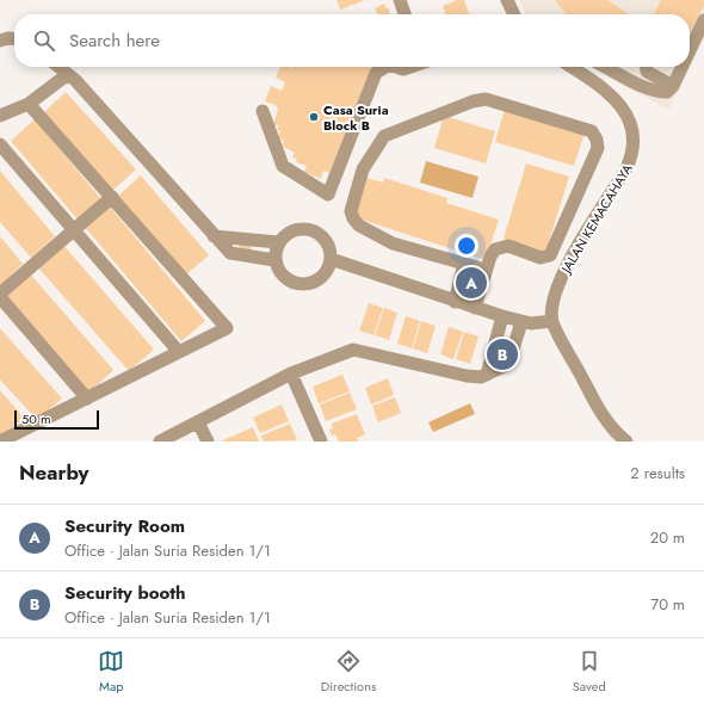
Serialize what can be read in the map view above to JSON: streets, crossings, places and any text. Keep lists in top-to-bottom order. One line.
{"streets":{"street":["JALAN KEMACAHAYA"]},"places":["Casa Suria Block B"],"scale_bar":"50 m","page":{"search":"Search here","pins":["A","B"],"scale":"50 m","heading":["Nearby","2 results"],"list":[{"mark":"A","name":"Security Room","note":"Office · Jalan Suria Residen 1/1","value":"20 m"},{"mark":"B","name":"Security booth","note":"Office · Jalan Suria Residen 1/1","value":"70 m"}],"nav":["Map","Directions","Saved"]}}
